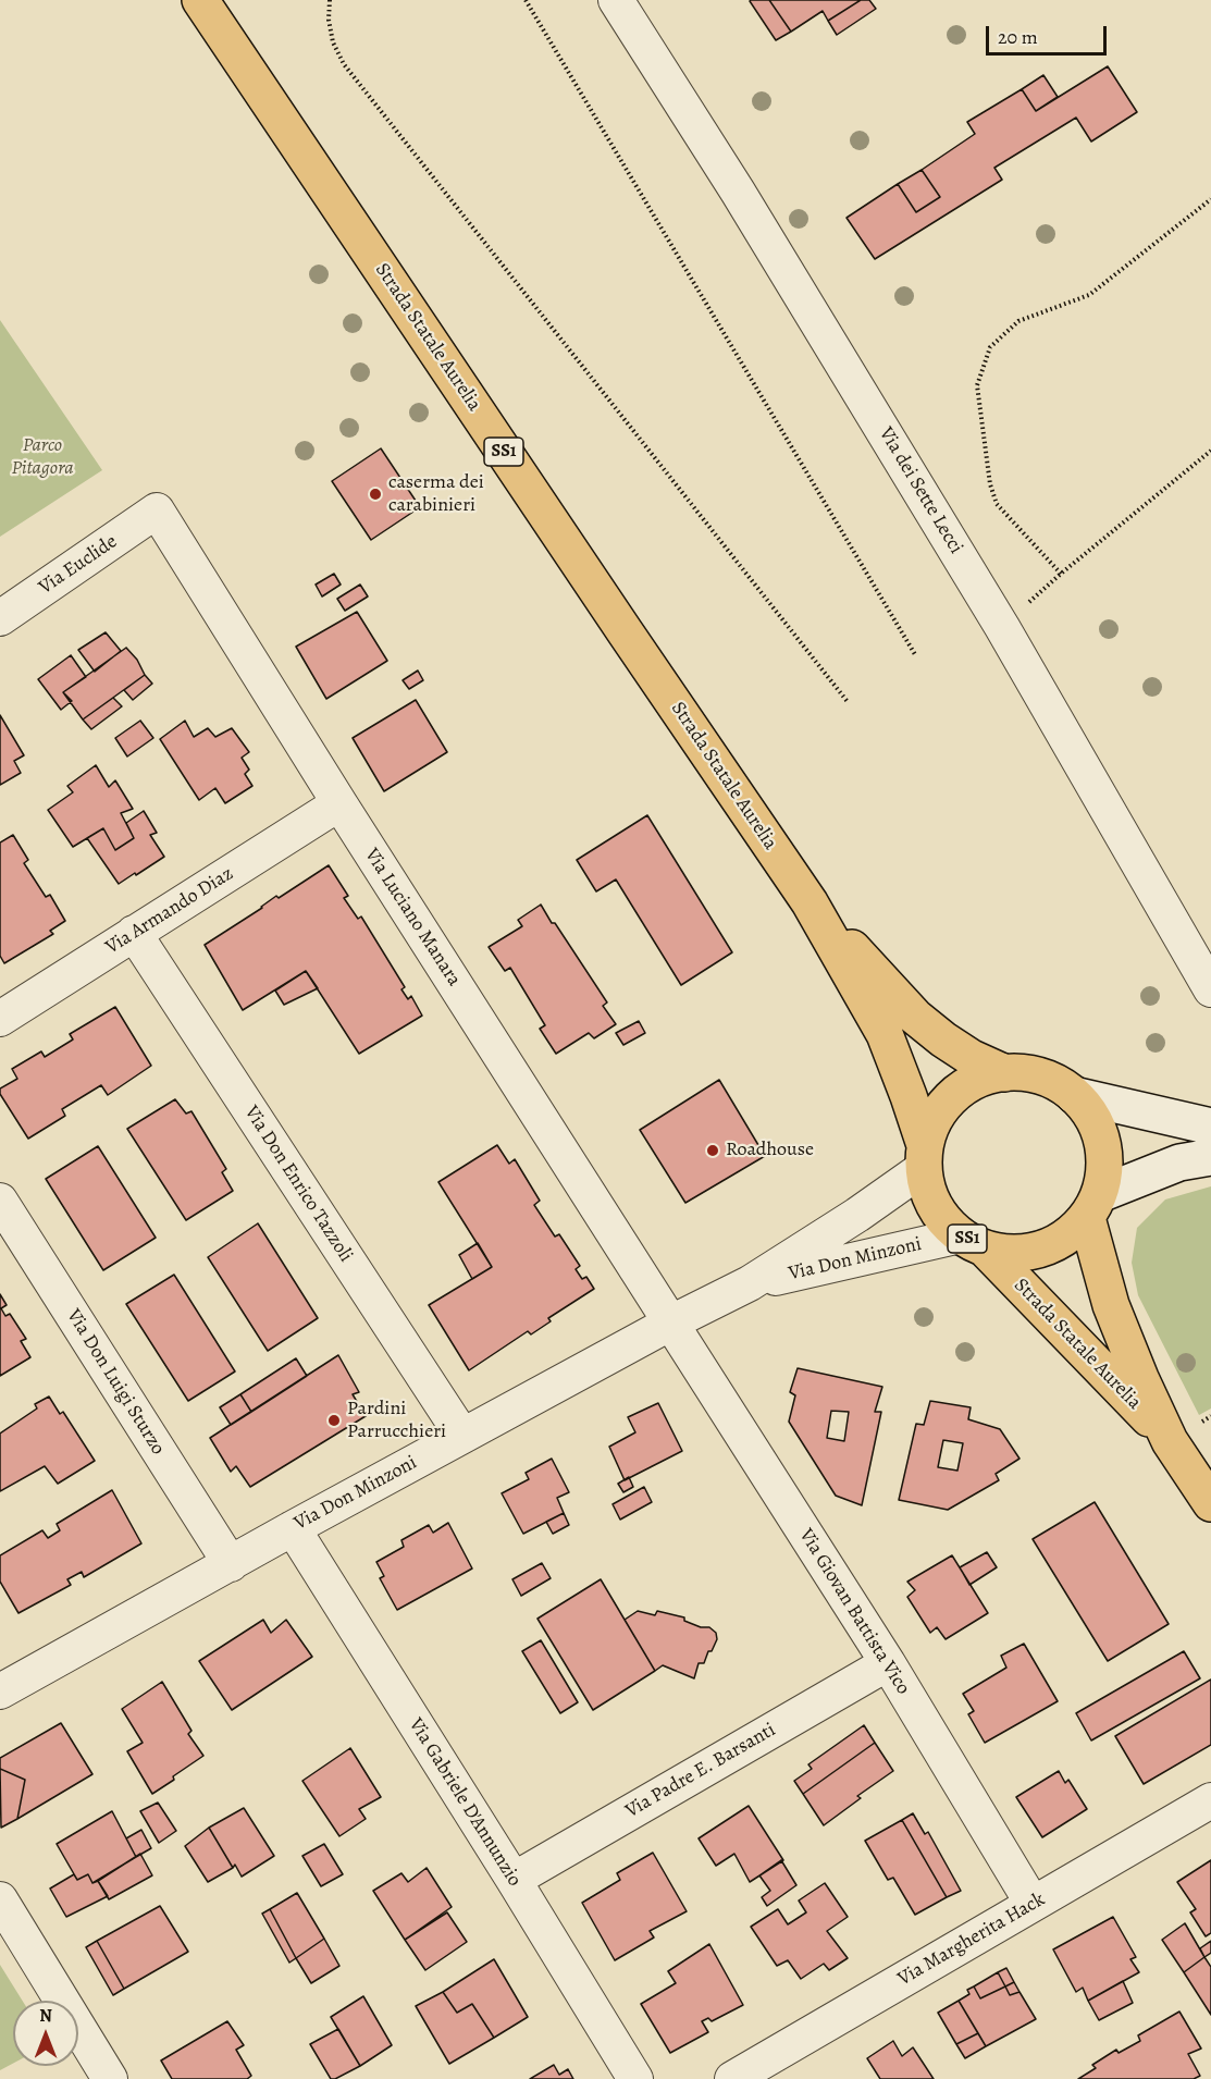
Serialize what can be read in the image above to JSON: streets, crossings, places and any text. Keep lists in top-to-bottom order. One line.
{"streets":{"main road":["Strada Statale Aurelia","SS1"],"street":["Via dei Sette Lecci","Via Euclide","Via Armando Diaz","Via Luciano Manara","Via Don Enrico Tazzoli","Via Don Minzoni","Via Don Luigi Sturzo","Via Giovan Battista Vico","Via Padre E. Barsanti","Via Gabriele D'Annunzio","Via Margherita Hack"]},"crossings":[["Strada Statale Aurelia","SS1"],["Strada Statale Aurelia","Via Don Minzoni"],["SS1","Via Don Minzoni"],["Via Euclide","Via Luciano Manara"],["Via Armando Diaz","Via Luciano Manara"],["Via Armando Diaz","Via Don Enrico Tazzoli"],["Via Luciano Manara","Via Don Minzoni"],["Via Luciano Manara","Via Giovan Battista Vico"],["Via Don Enrico Tazzoli","Via Don Minzoni"],["Via Don Minzoni","Via Don Luigi Sturzo"],["Via Don Minzoni","Via Giovan Battista Vico"],["Via Don Minzoni","Via Gabriele D'Annunzio"],["Via Giovan Battista Vico","Via Padre E. Barsanti"],["Via Giovan Battista Vico","Via Margherita Hack"],["Via Padre E. Barsanti","Via Gabriele D'Annunzio"]],"parks":["Parco Pitagora"],"places":["caserma dei carabinieri","Roadhouse","Pardini Parrucchieri"],"scale_bar":"20 m","north":"top"}
